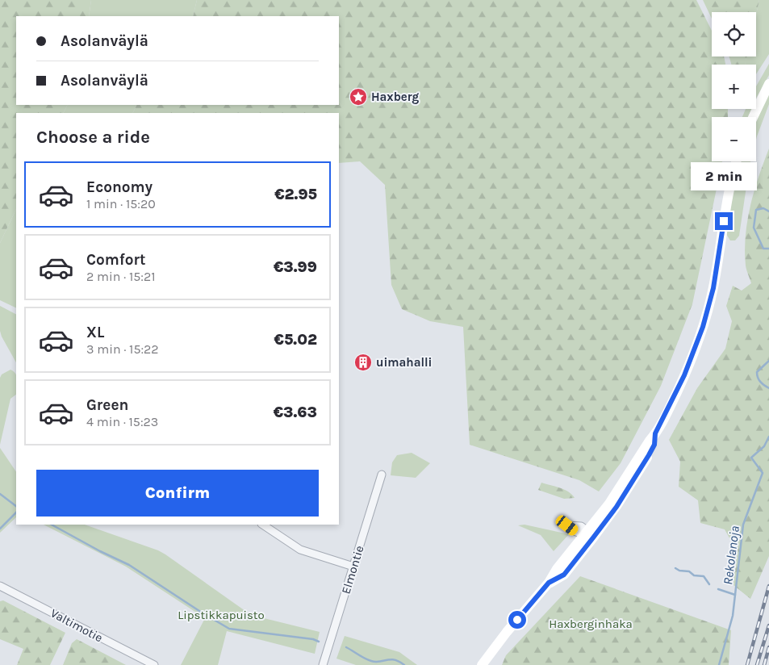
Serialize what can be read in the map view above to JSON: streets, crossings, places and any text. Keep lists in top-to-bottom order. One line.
{"streets":{"street":["Elmontie","Valtimotie"]},"water":["Rekolanoja"],"parks":["Lipstikkapuisto","Haxberginhaka"],"places":{"place":["Haxberg"],"building":["uimahalli"]},"page":{"map_buttons":["+","−"],"banner":["Asolanväylä","Asolanväylä"],"heading":"Choose a ride","list":[{"name":"Economy","note":"1 min · 15:20","value":"€2.95"},{"name":"Comfort","note":"2 min · 15:21","value":"€3.99"},{"name":"XL","note":"3 min · 15:22","value":"€5.02"},{"name":"Green","note":"4 min · 15:23","value":"€3.63"}],"bubble":"2 min","buttons":"Confirm"}}
